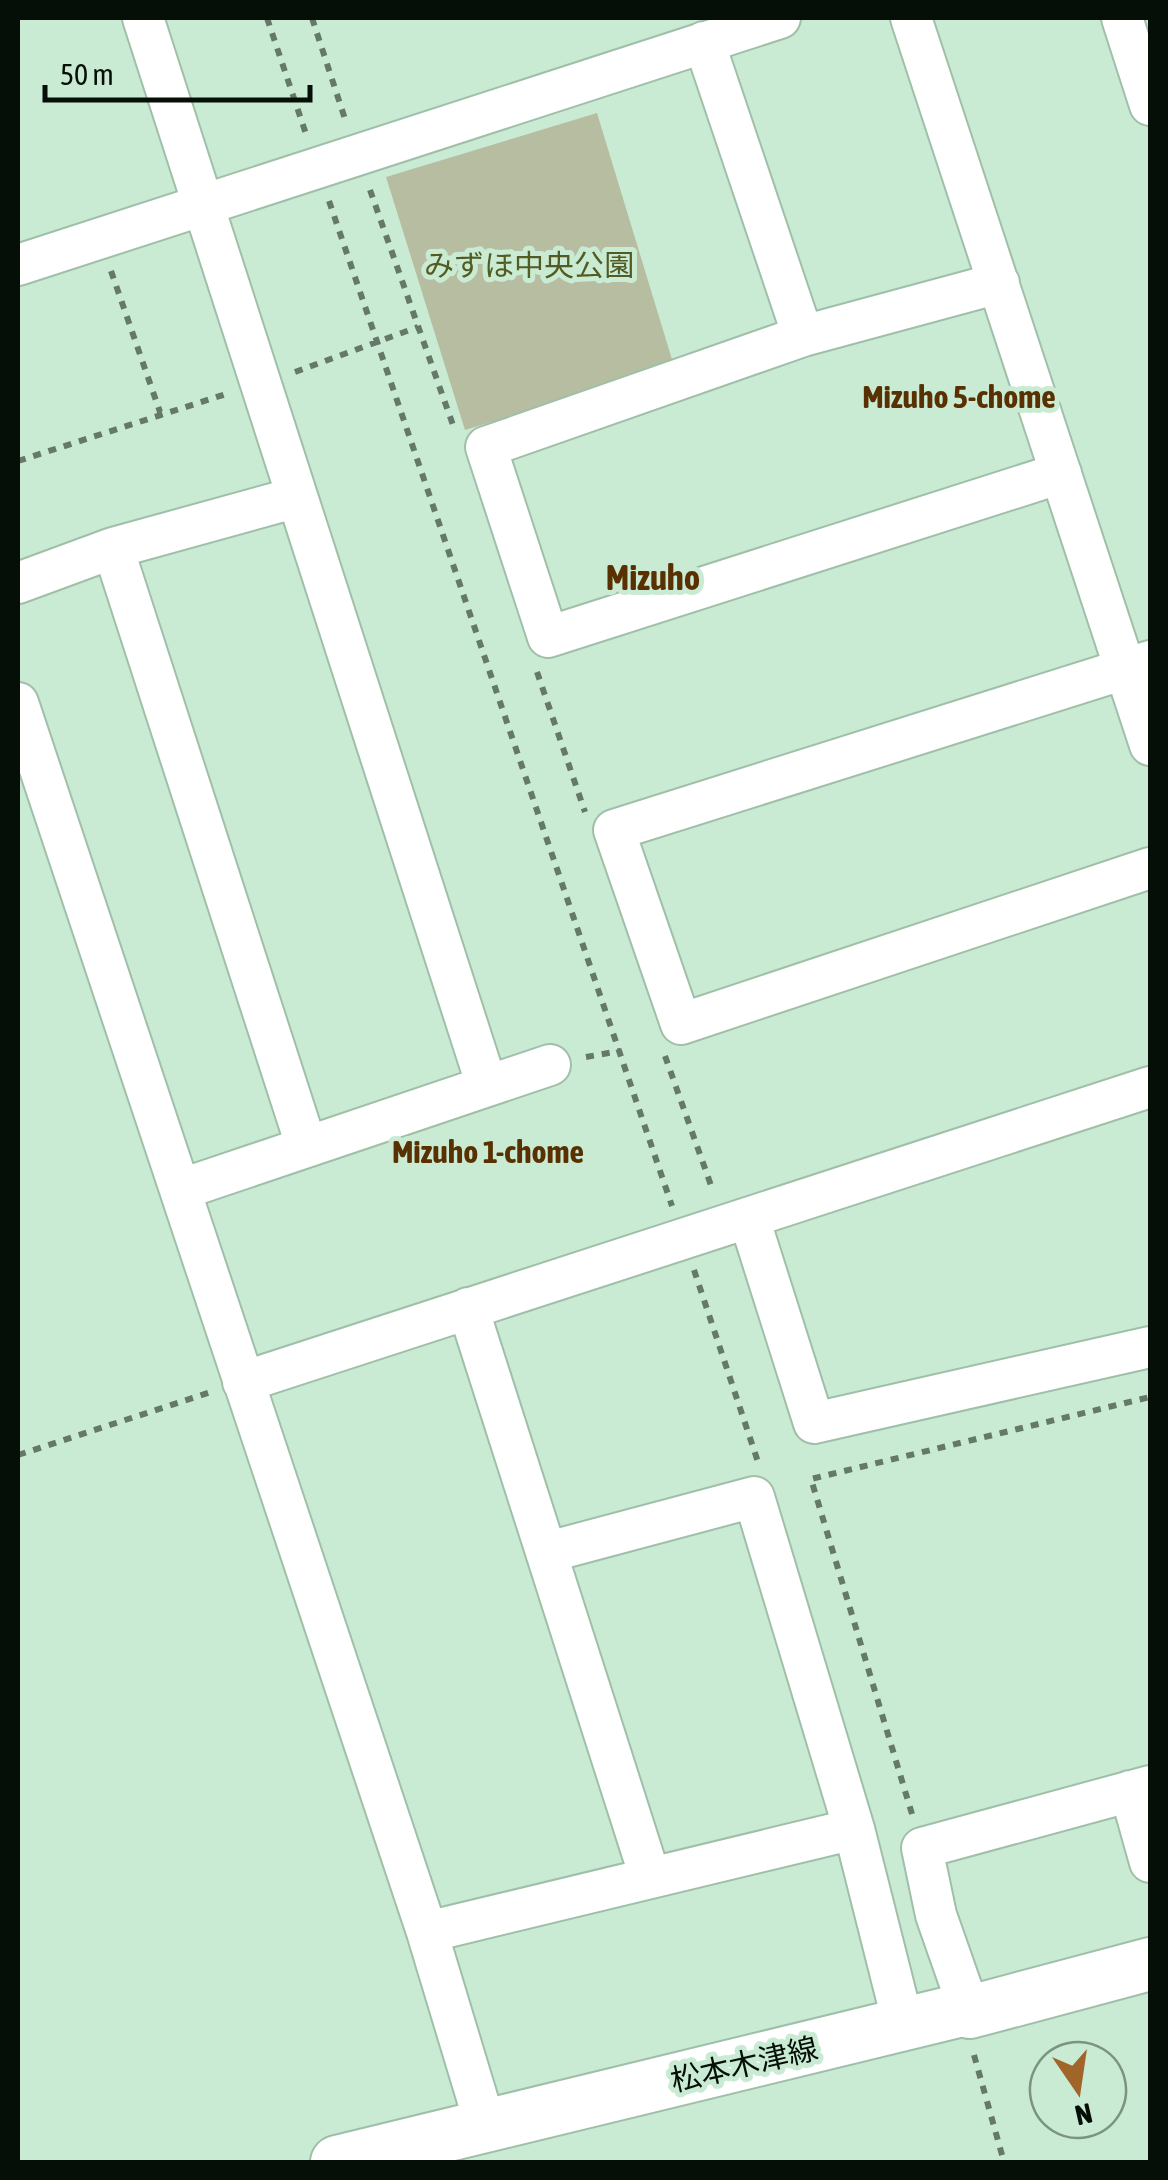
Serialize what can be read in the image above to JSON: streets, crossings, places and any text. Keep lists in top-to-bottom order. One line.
{"streets":{"main road":["松本木津線"]},"districts":["Mizuho 5-chome","Mizuho","Mizuho 1-chome"],"parks":["みずほ中央公園"],"scale_bar":"50 m","north":"bottom"}
